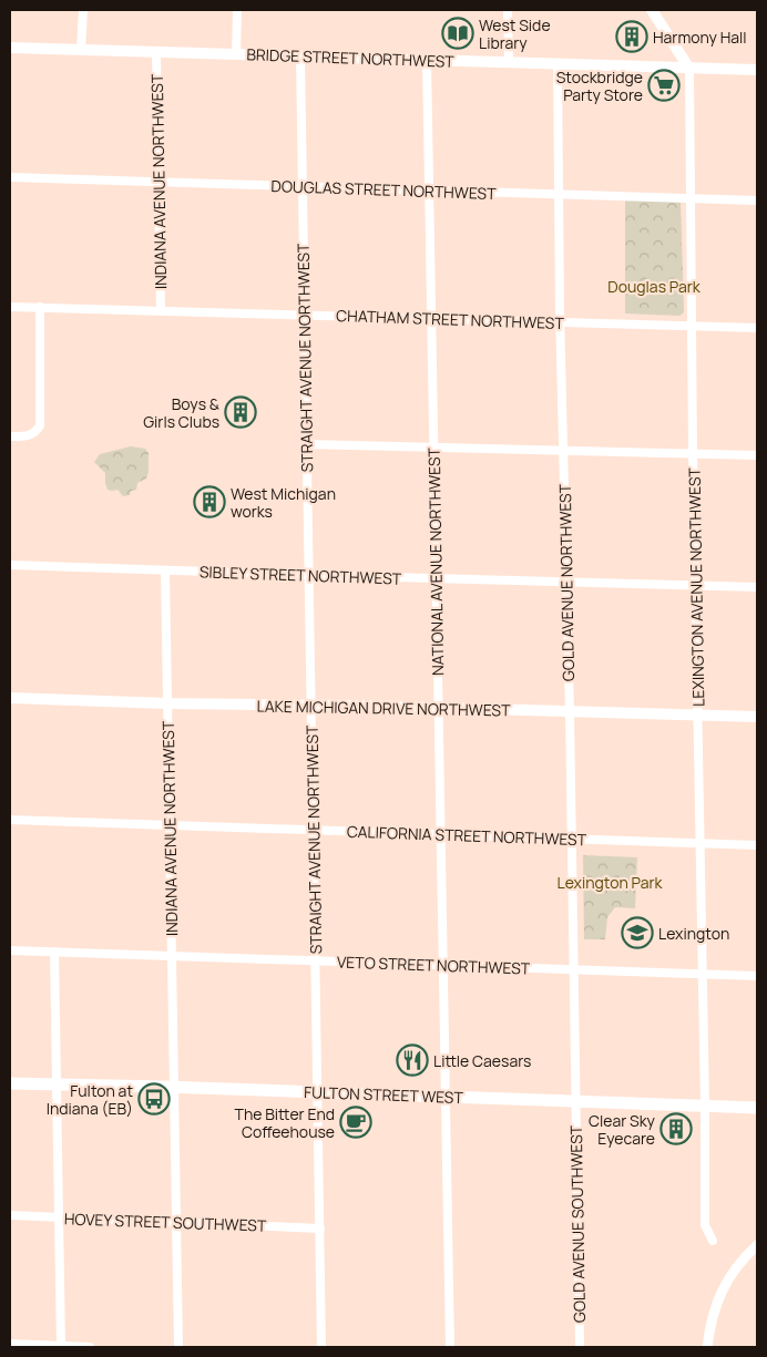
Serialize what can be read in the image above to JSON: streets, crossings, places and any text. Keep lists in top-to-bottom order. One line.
{"streets":{"main road":["BRIDGE STREET NORTHWEST","LAKE MICHIGAN DRIVE NORTHWEST","FULTON STREET WEST"],"street":["INDIANA AVENUE NORTHWEST","DOUGLAS STREET NORTHWEST","CHATHAM STREET NORTHWEST","STRAIGHT AVENUE NORTHWEST","NATIONAL AVENUE NORTHWEST","SIBLEY STREET NORTHWEST","GOLD AVENUE NORTHWEST","LEXINGTON AVENUE NORTHWEST","CALIFORNIA STREET NORTHWEST","VETO STREET NORTHWEST","HOVEY STREET SOUTHWEST","GOLD AVENUE SOUTHWEST"]},"crossings":[["BRIDGE STREET NORTHWEST","INDIANA AVENUE NORTHWEST"],["BRIDGE STREET NORTHWEST","STRAIGHT AVENUE NORTHWEST"],["BRIDGE STREET NORTHWEST","NATIONAL AVENUE NORTHWEST"],["BRIDGE STREET NORTHWEST","GOLD AVENUE NORTHWEST"],["BRIDGE STREET NORTHWEST","LEXINGTON AVENUE NORTHWEST"],["INDIANA AVENUE NORTHWEST","DOUGLAS STREET NORTHWEST"],["INDIANA AVENUE NORTHWEST","CHATHAM STREET NORTHWEST"],["INDIANA AVENUE NORTHWEST","SIBLEY STREET NORTHWEST"],["INDIANA AVENUE NORTHWEST","LAKE MICHIGAN DRIVE NORTHWEST"],["INDIANA AVENUE NORTHWEST","CALIFORNIA STREET NORTHWEST"],["INDIANA AVENUE NORTHWEST","VETO STREET NORTHWEST"],["INDIANA AVENUE NORTHWEST","FULTON STREET WEST"],["INDIANA AVENUE NORTHWEST","HOVEY STREET SOUTHWEST"],["DOUGLAS STREET NORTHWEST","STRAIGHT AVENUE NORTHWEST"],["DOUGLAS STREET NORTHWEST","NATIONAL AVENUE NORTHWEST"],["DOUGLAS STREET NORTHWEST","GOLD AVENUE NORTHWEST"],["DOUGLAS STREET NORTHWEST","LEXINGTON AVENUE NORTHWEST"],["CHATHAM STREET NORTHWEST","STRAIGHT AVENUE NORTHWEST"],["CHATHAM STREET NORTHWEST","NATIONAL AVENUE NORTHWEST"],["CHATHAM STREET NORTHWEST","GOLD AVENUE NORTHWEST"],["CHATHAM STREET NORTHWEST","LEXINGTON AVENUE NORTHWEST"],["STRAIGHT AVENUE NORTHWEST","SIBLEY STREET NORTHWEST"],["STRAIGHT AVENUE NORTHWEST","LAKE MICHIGAN DRIVE NORTHWEST"],["STRAIGHT AVENUE NORTHWEST","CALIFORNIA STREET NORTHWEST"],["STRAIGHT AVENUE NORTHWEST","VETO STREET NORTHWEST"],["STRAIGHT AVENUE NORTHWEST","FULTON STREET WEST"],["STRAIGHT AVENUE NORTHWEST","HOVEY STREET SOUTHWEST"],["NATIONAL AVENUE NORTHWEST","SIBLEY STREET NORTHWEST"],["NATIONAL AVENUE NORTHWEST","LAKE MICHIGAN DRIVE NORTHWEST"],["NATIONAL AVENUE NORTHWEST","CALIFORNIA STREET NORTHWEST"],["NATIONAL AVENUE NORTHWEST","VETO STREET NORTHWEST"],["NATIONAL AVENUE NORTHWEST","FULTON STREET WEST"],["SIBLEY STREET NORTHWEST","GOLD AVENUE NORTHWEST"],["SIBLEY STREET NORTHWEST","LEXINGTON AVENUE NORTHWEST"],["GOLD AVENUE NORTHWEST","LAKE MICHIGAN DRIVE NORTHWEST"],["GOLD AVENUE NORTHWEST","CALIFORNIA STREET NORTHWEST"],["GOLD AVENUE NORTHWEST","VETO STREET NORTHWEST"],["GOLD AVENUE NORTHWEST","FULTON STREET WEST"],["GOLD AVENUE NORTHWEST","GOLD AVENUE SOUTHWEST"],["LEXINGTON AVENUE NORTHWEST","LAKE MICHIGAN DRIVE NORTHWEST"],["LEXINGTON AVENUE NORTHWEST","CALIFORNIA STREET NORTHWEST"],["LEXINGTON AVENUE NORTHWEST","VETO STREET NORTHWEST"],["LEXINGTON AVENUE NORTHWEST","FULTON STREET WEST"],["FULTON STREET WEST","GOLD AVENUE SOUTHWEST"]],"parks":["Douglas Park","Lexington Park"],"places":{"library":["West Side Library"],"building":["Harmony Hall","Boys & Girls Clubs","West Michigan works","Clear Sky Eyecare"],"supermarket":["Stockbridge Party Store"],"school or university":["Lexington"],"restaurant":["Little Caesars"],"bus stop":["Fulton at Indiana (EB)"],"cafe":["The Bitter End Coffeehouse"]}}
